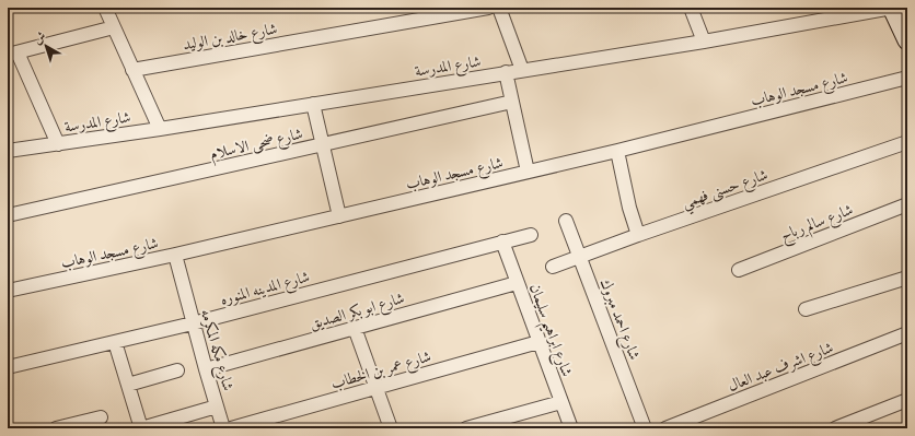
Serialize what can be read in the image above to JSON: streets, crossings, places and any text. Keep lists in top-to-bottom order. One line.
{"streets":{"street":["شارع خالد بن الوليد","شارع المدرسة","شارع مسجد الوهاب","شارع ضحى الاسلام","شارع حسنى فهمي","شارع سالم رباح","شارع المدينه المنوره","شارع ابو بكر الصديق","شارع احمد مبروك","شارع ابراهيم سليمان","شارع مكه المكرمه","شارع اشرف عبد العال","شارع عمر بن الخطاب"]},"crossings":[["شارع مسجد الوهاب","شارع مكه المكرمه"],["شارع حسنى فهمي","شارع احمد مبروك"],["شارع المدينه المنوره","شارع ابراهيم سليمان"],["شارع المدينه المنوره","شارع مكه المكرمه"],["شارع ابو بكر الصديق","شارع ابراهيم سليمان"],["شارع ابو بكر الصديق","شارع مكه المكرمه"],["شارع ابراهيم سليمان","شارع عمر بن الخطاب"]],"north":"top left"}
